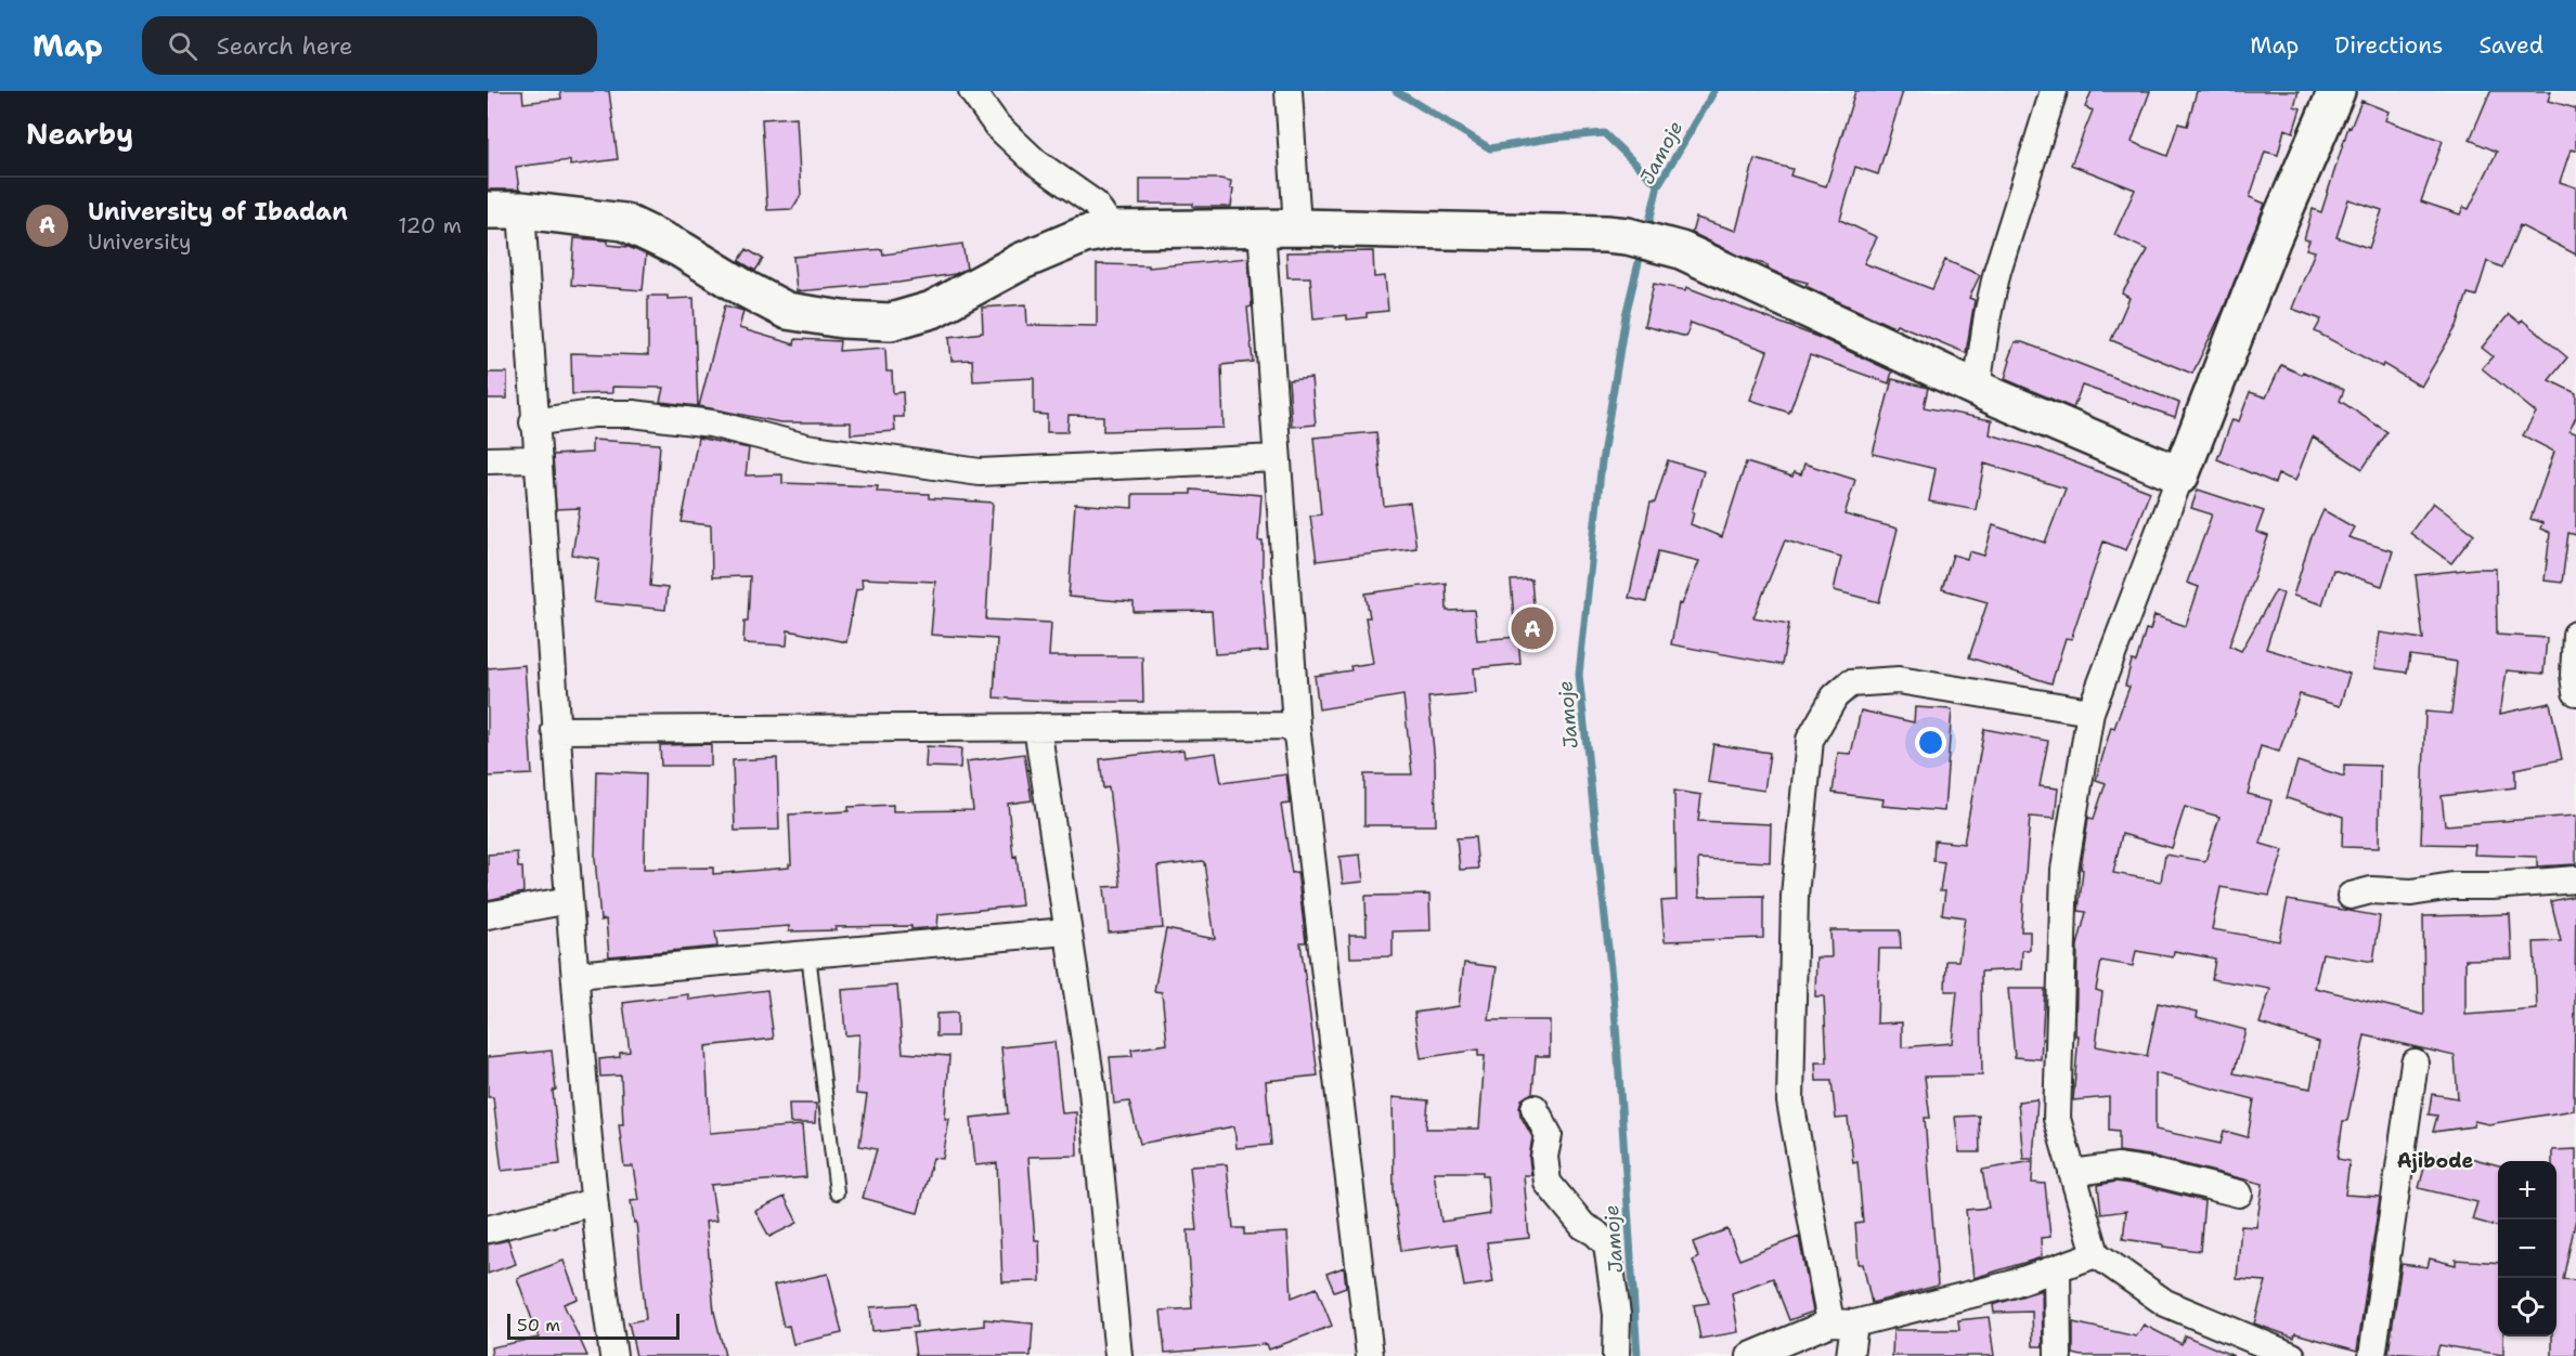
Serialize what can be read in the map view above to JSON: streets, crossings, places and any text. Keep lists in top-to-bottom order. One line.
{"districts":["Ajibode"],"water":["Jamoje"],"scale_bar":"50 m","page":{"header":"Map","search":"Search here","nav":["Map","Directions","Saved"],"heading":"Nearby","list":[{"mark":"A","name":"University of Ibadan","note":"University","value":"120 m"}],"pins":"A","map_buttons":["+","−"],"scale":"50 m"}}
